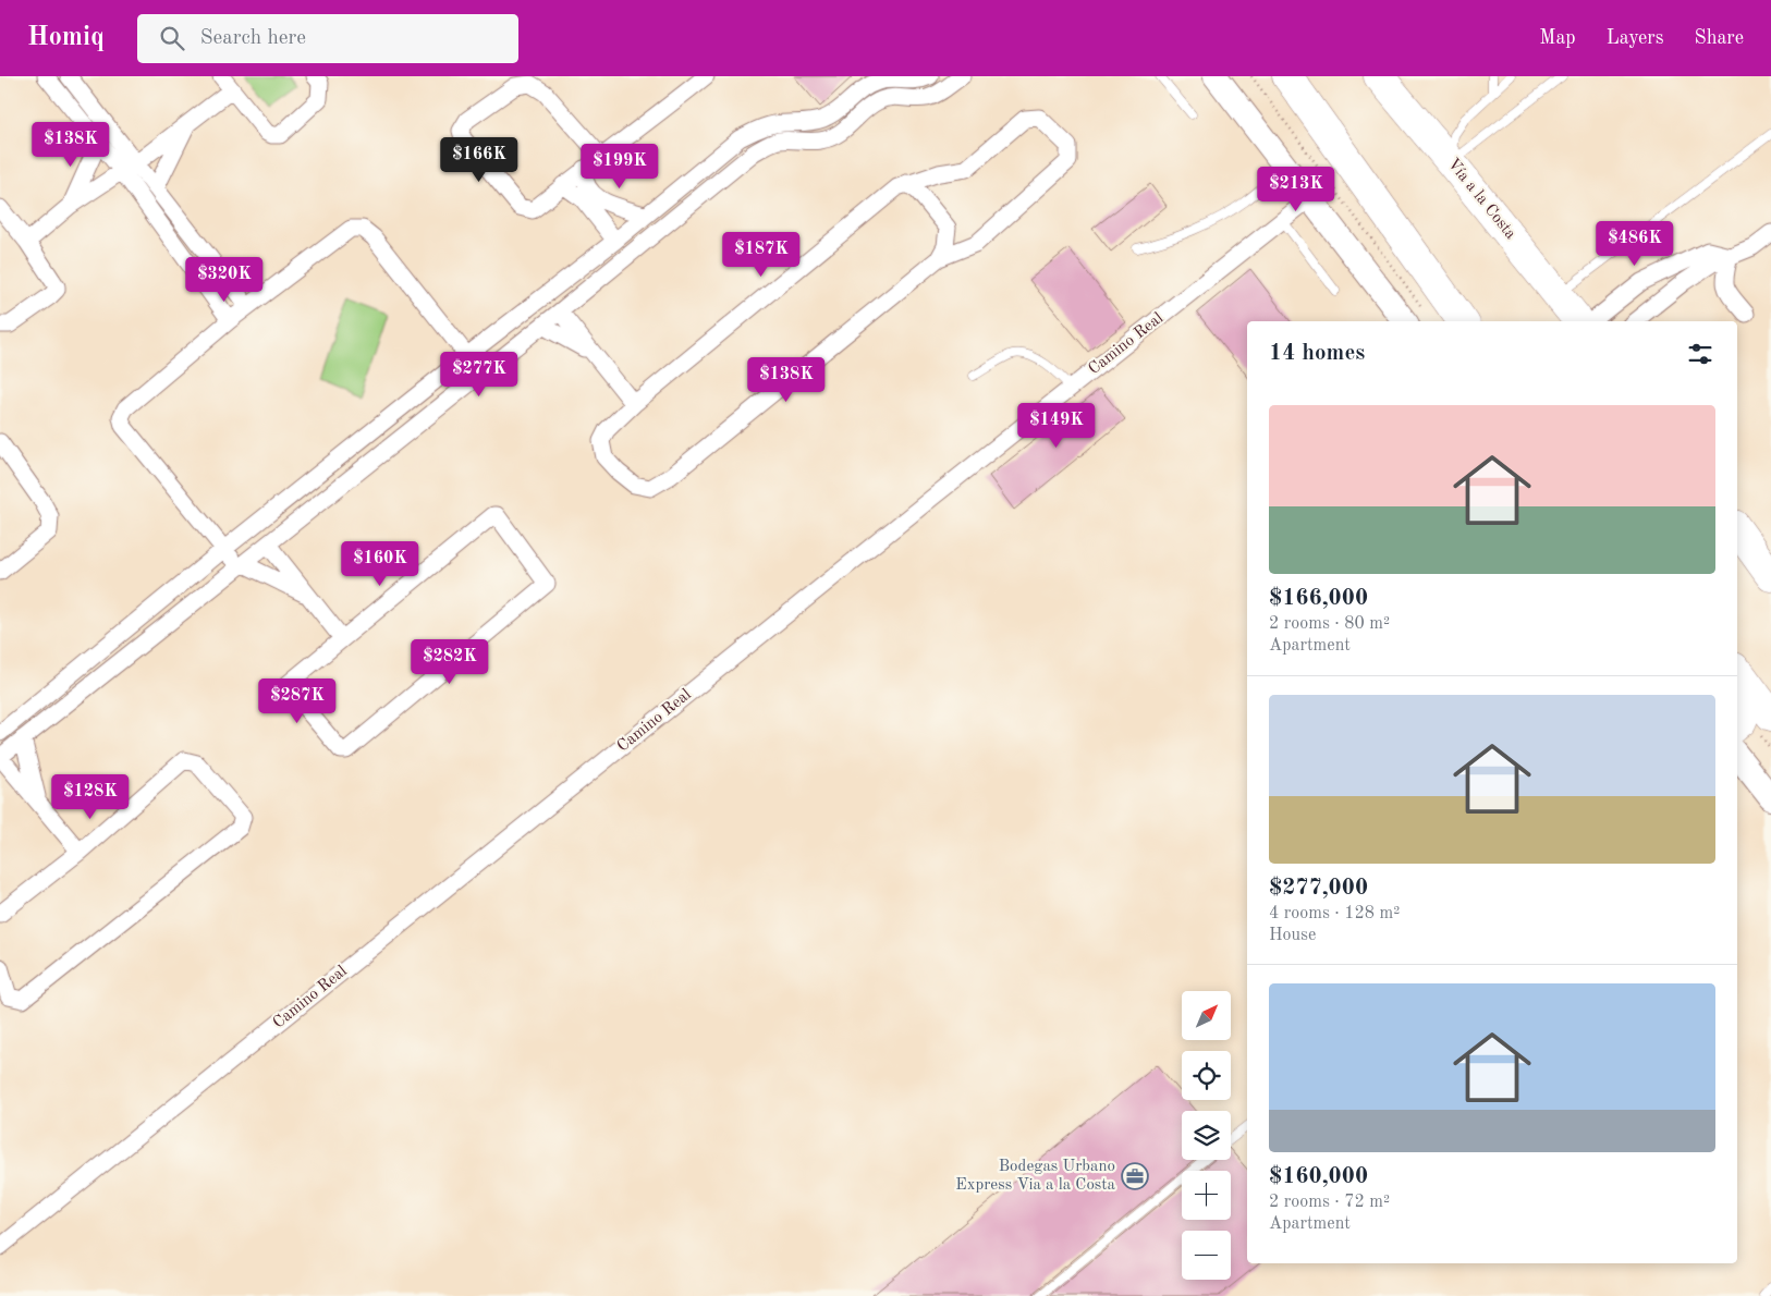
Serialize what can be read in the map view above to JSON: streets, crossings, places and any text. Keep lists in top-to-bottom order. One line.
{"streets":{"highway":["Vía a la Costa"],"street":["Camino Real"]},"places":{"office":["Bodegas Urbano Express Via a la Costa"]},"north":"top right","page":{"header":"Homiq","search":"Search here","nav":["Map","Layers","Share"],"price":["$138K","$166K","$199K","$213K","$486K","$187K","$320K","$277K","$138K","$149K","$160K","$282K","$287K","$128K"],"heading":"14 homes","list":[{"name":"$166,000","note":"2 rooms · 80 m² · Apartment"},{"name":"$277,000","note":"4 rooms · 128 m² · House"},{"name":"$160,000","note":"2 rooms · 72 m² · Apartment"}],"map_buttons":["+","−"]}}
